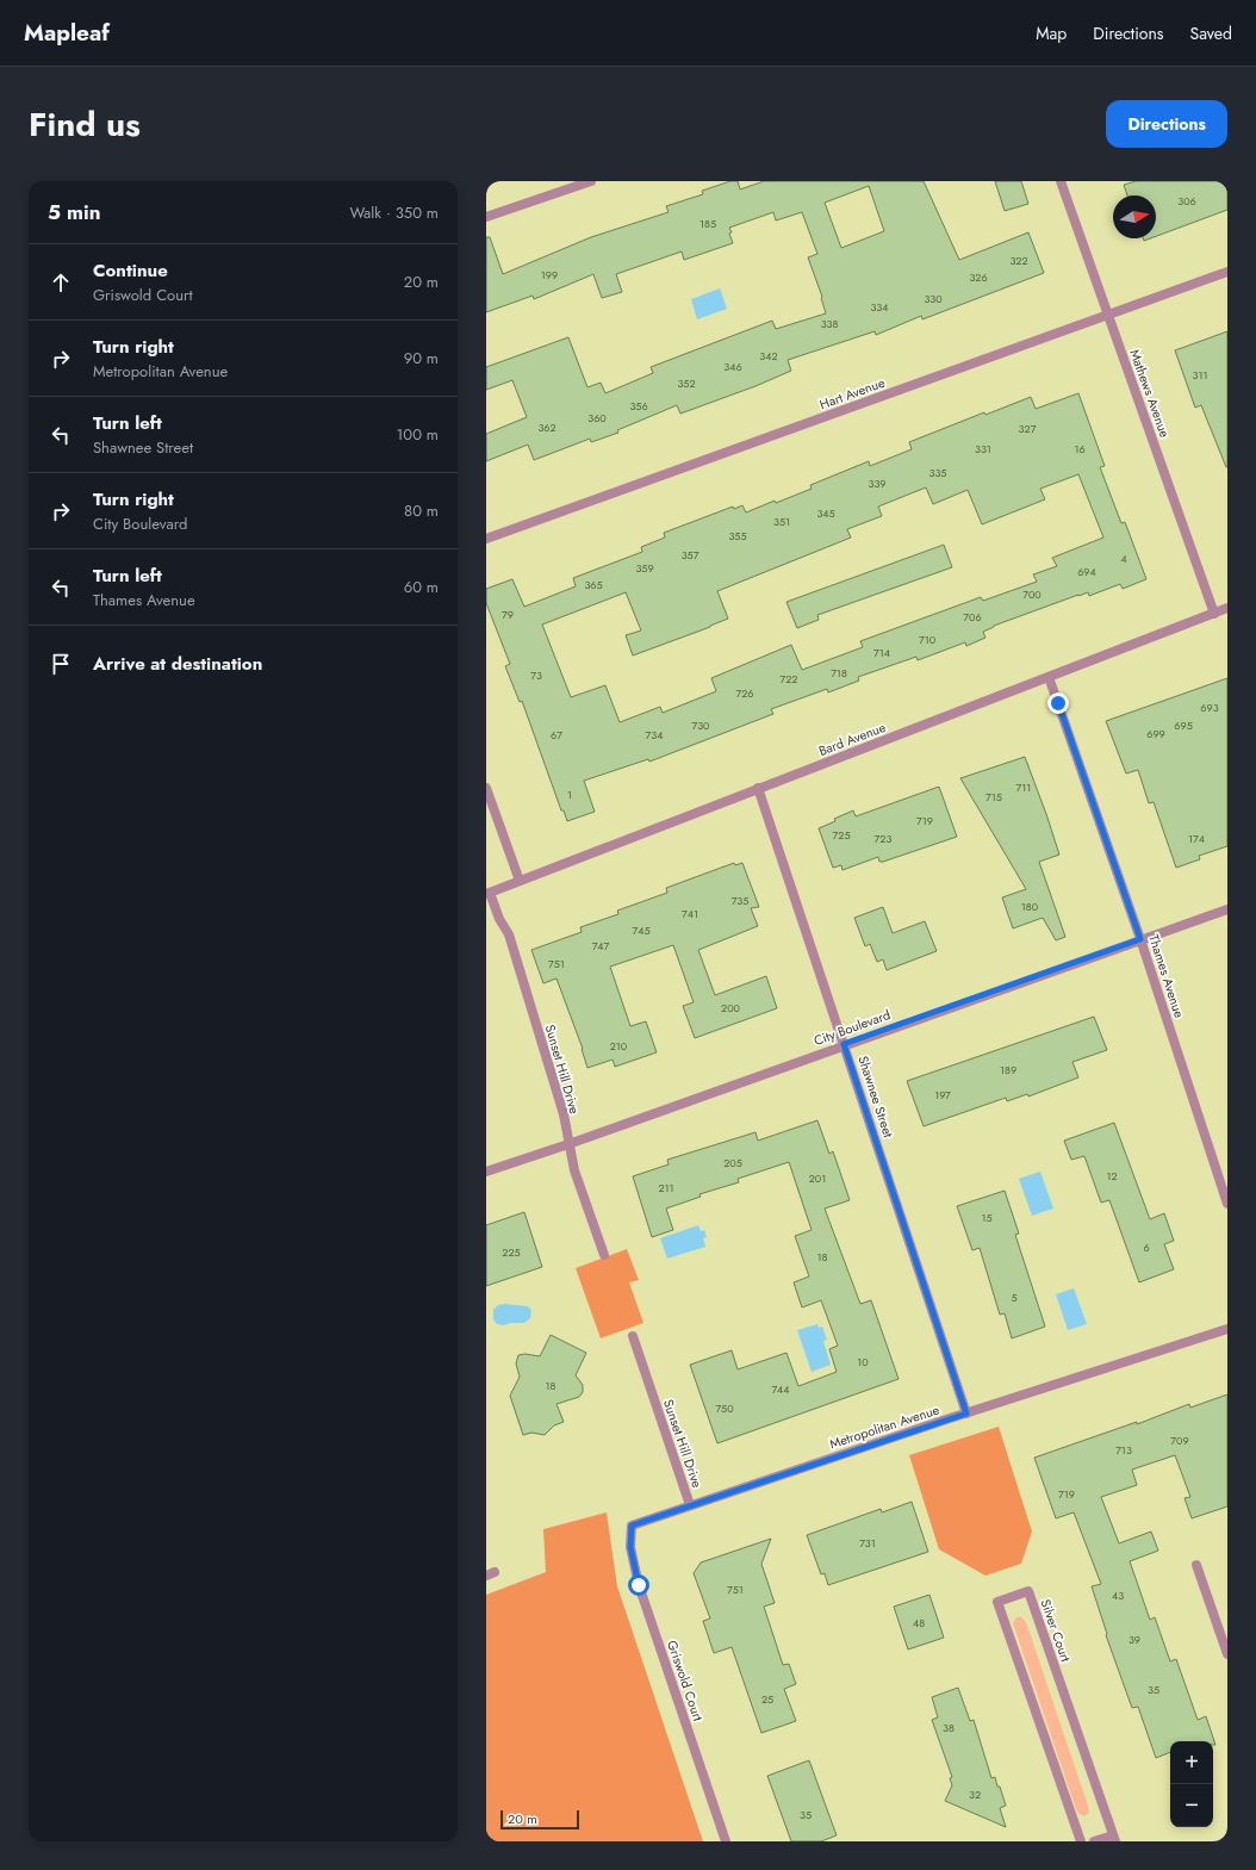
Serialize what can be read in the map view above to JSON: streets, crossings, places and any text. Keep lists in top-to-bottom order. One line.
{"streets":{"street":["Hart Avenue","Mathews Avenue","Bard Avenue","Thames Avenue","City Boulevard","Sunset Hill Drive","Shawnee Street","Metropolitan Avenue","Silver Court","Griswold Court"]},"crossings":[["Hart Avenue","Mathews Avenue"],["Mathews Avenue","Bard Avenue"],["Bard Avenue","Thames Avenue"],["Bard Avenue","Sunset Hill Drive"],["Bard Avenue","Shawnee Street"],["Thames Avenue","City Boulevard"],["City Boulevard","Sunset Hill Drive"],["City Boulevard","Shawnee Street"],["Sunset Hill Drive","Metropolitan Avenue"],["Shawnee Street","Metropolitan Avenue"],["Metropolitan Avenue","Griswold Court"]],"house_numbers":["306","185","322","199","326","330","334","338","342","346","311","352","356","360","362","327","331","16","335","339","345","351","355","357","4","359","694","365","700","79","706","710","714","718","73","722","726","693","730","695","699","67","734","711","1","715","719","725","723","174","735","180","741","745","747","751","200","210","189","197","205","12","201","211","15","6","225","18","5","10","18","744","750","709","713","719","731","751","43","48","39","35","25","38","32","35"],"scale_bar":"20 m","north":"right","page":{"header":"Mapleaf","nav":["Map","Directions","Saved"],"title":"Find us","buttons":"Directions","heading":["5 min","Walk · 350 m"],"list":[["Continue","Griswold Court","20 m"],["Turn right","Metropolitan Avenue","90 m"],["Turn left","Shawnee Street","100 m"],["Turn right","City Boulevard","80 m"],["Turn left","Thames Avenue","60 m"],"Arrive at destination"],"map_buttons":["+","−"],"scale":"20 m"}}
